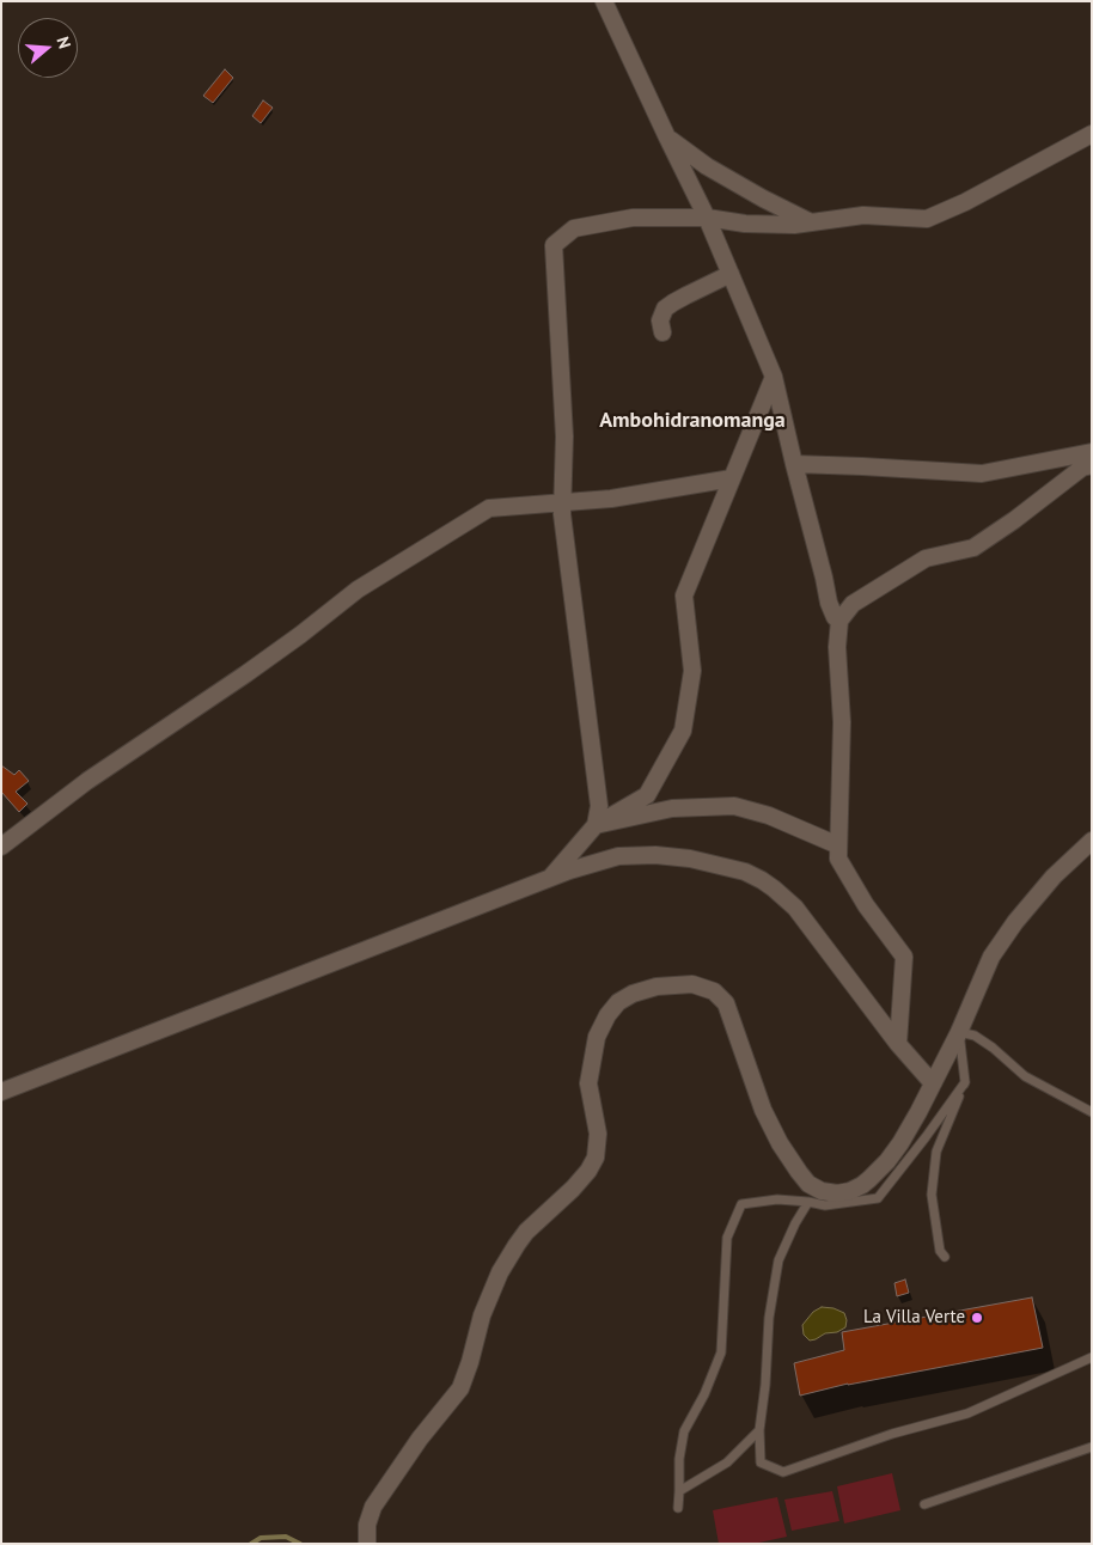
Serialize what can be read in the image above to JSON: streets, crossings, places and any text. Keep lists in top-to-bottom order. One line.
{"districts":["Ambohidranomanga"],"places":["La Villa Verte"],"north":"right"}
